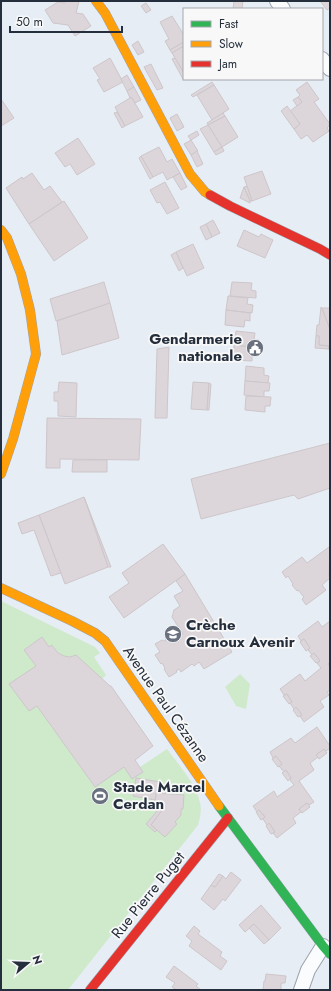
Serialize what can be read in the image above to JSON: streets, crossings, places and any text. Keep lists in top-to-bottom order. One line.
{"streets":{"street":["Avenue Paul Cézanne","Rue Pierre Puget"]},"crossings":[["Avenue Paul Cézanne","Rue Pierre Puget"]],"places":{"public building":["Gendarmerie nationale"],"school or university":["Crèche Carnoux Avenir"],"sports":["Stade Marcel Cerdan"]},"legend":["Fast","Slow","Jam"],"scale_bar":"50 m","north":"right"}
